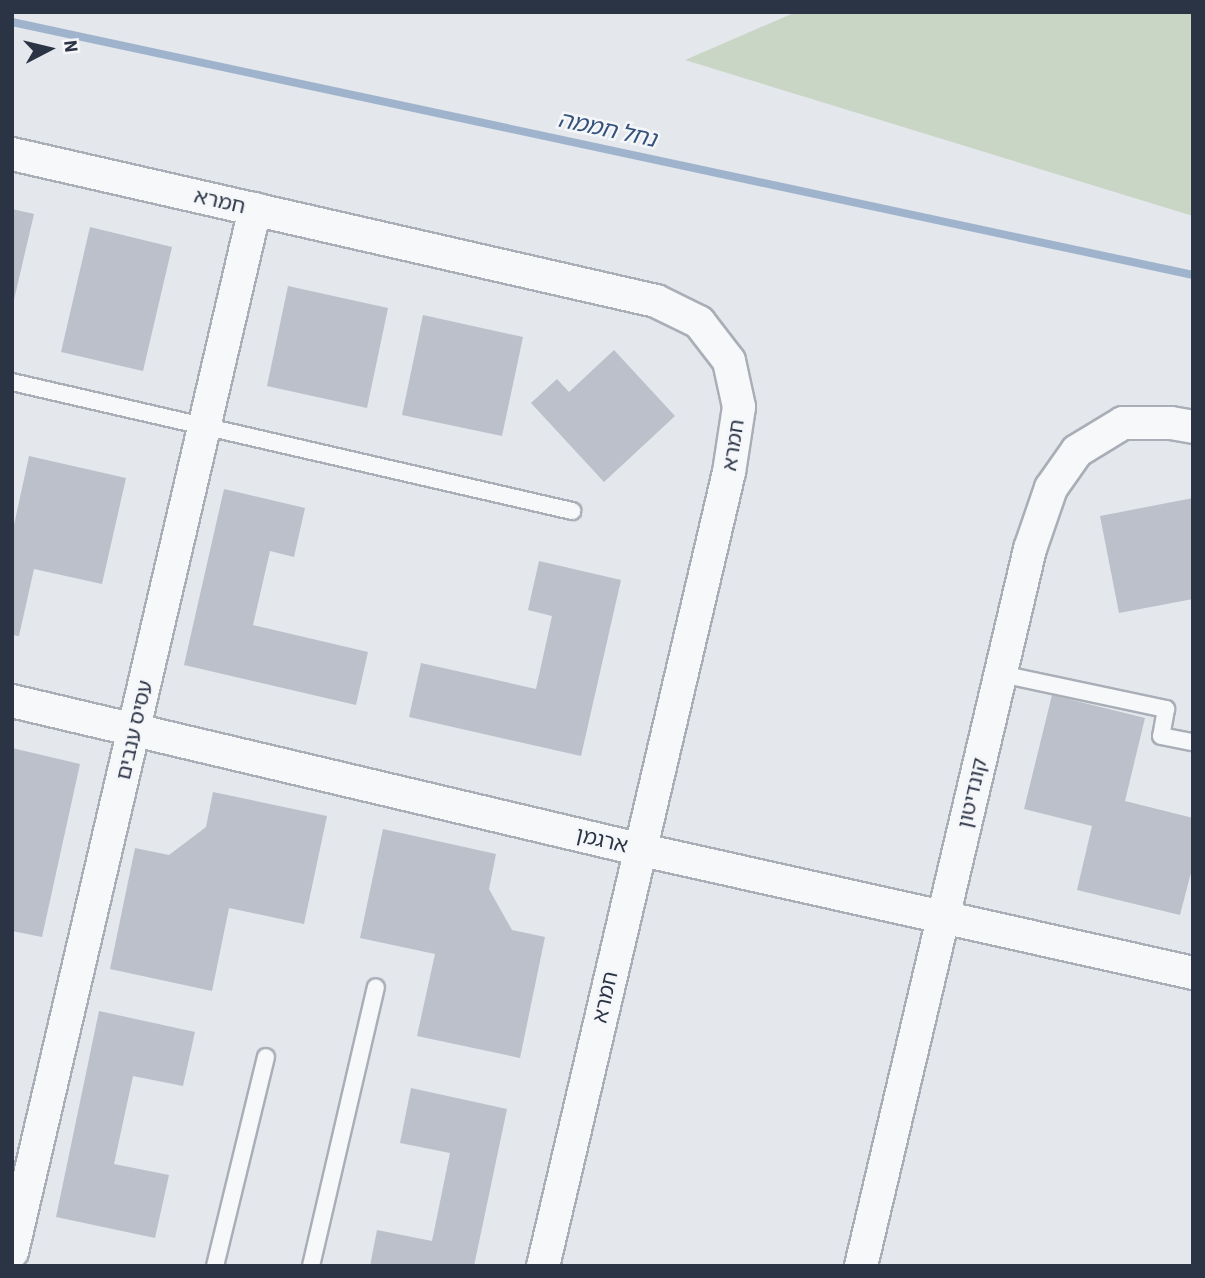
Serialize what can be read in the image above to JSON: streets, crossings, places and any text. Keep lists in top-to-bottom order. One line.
{"streets":{"street":["חמרא","עסיס ענבים","קונדיטון","ארגמן"]},"crossings":[["חמרא","עסיס ענבים"],["חמרא","ארגמן"],["עסיס ענבים","ארגמן"],["קונדיטון","ארגמן"]],"water":["נחל חממה"],"north":"right"}
